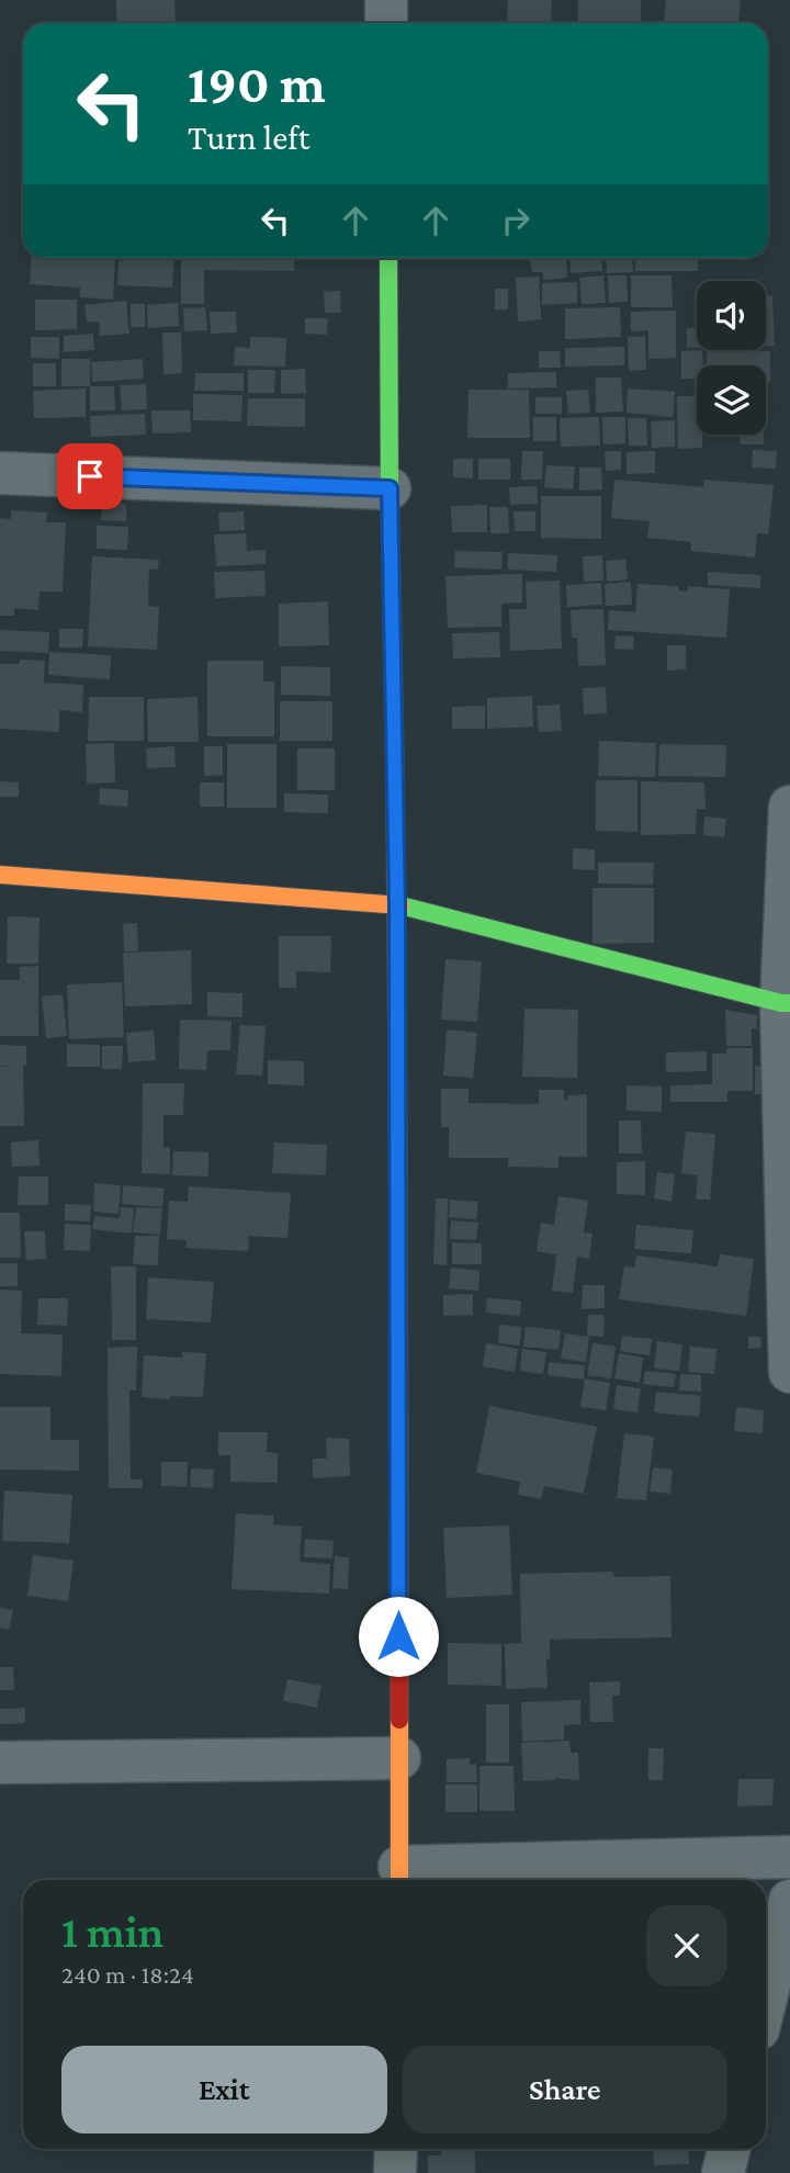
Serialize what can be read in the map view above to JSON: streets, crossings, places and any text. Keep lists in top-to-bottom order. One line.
{"page":{"turn":["190 m","Turn left"],"heading":["1 min","240 m · 18:24"],"buttons":["Exit","Share"]}}
